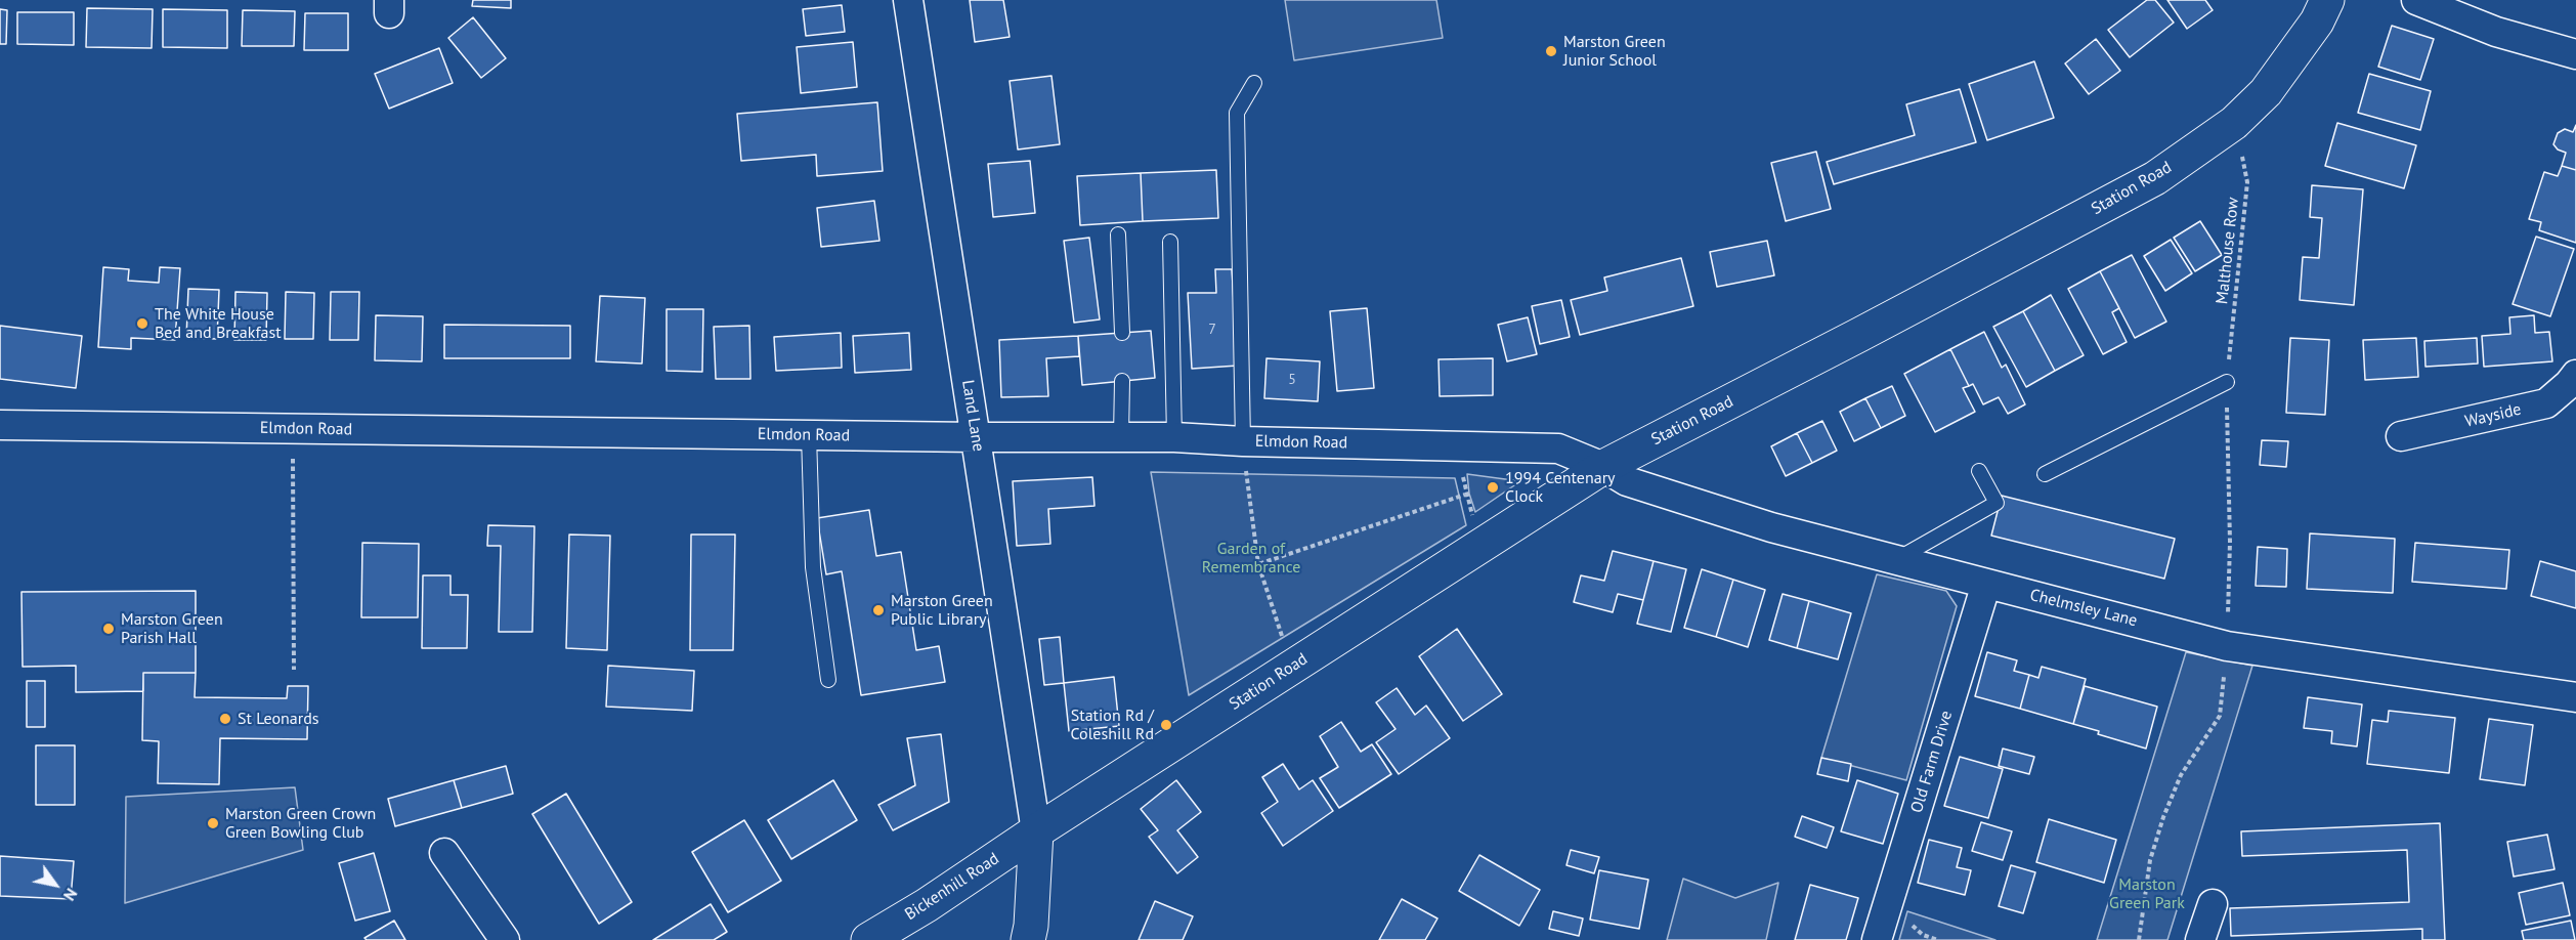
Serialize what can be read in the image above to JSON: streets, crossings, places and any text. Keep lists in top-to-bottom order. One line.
{"streets":{"street":["Station Road","Land Lane","Wayside","Elmdon Road","Chelmsley Lane","Old Farm Drive","Bickenhill Road"],"path":["Malthouse Row"]},"crossings":[["Station Road","Malthouse Row"],["Station Road","Land Lane"],["Station Road","Elmdon Road"],["Station Road","Chelmsley Lane"],["Station Road","Bickenhill Road"],["Land Lane","Elmdon Road"],["Land Lane","Bickenhill Road"],["Elmdon Road","Chelmsley Lane"],["Chelmsley Lane","Old Farm Drive"]],"parks":["Garden of Remembrance","Marston Green Park"],"places":["Marston Green Junior School","The White House Bed and Breakfast","1994 Centenary Clock","Marston Green Public Library","Marston Green Parish Hall","St Leonards","Station Rd / Coleshill Rd","Marston Green Crown Green Bowling Club"],"house_numbers":["7","5"],"north":"bottom right"}
